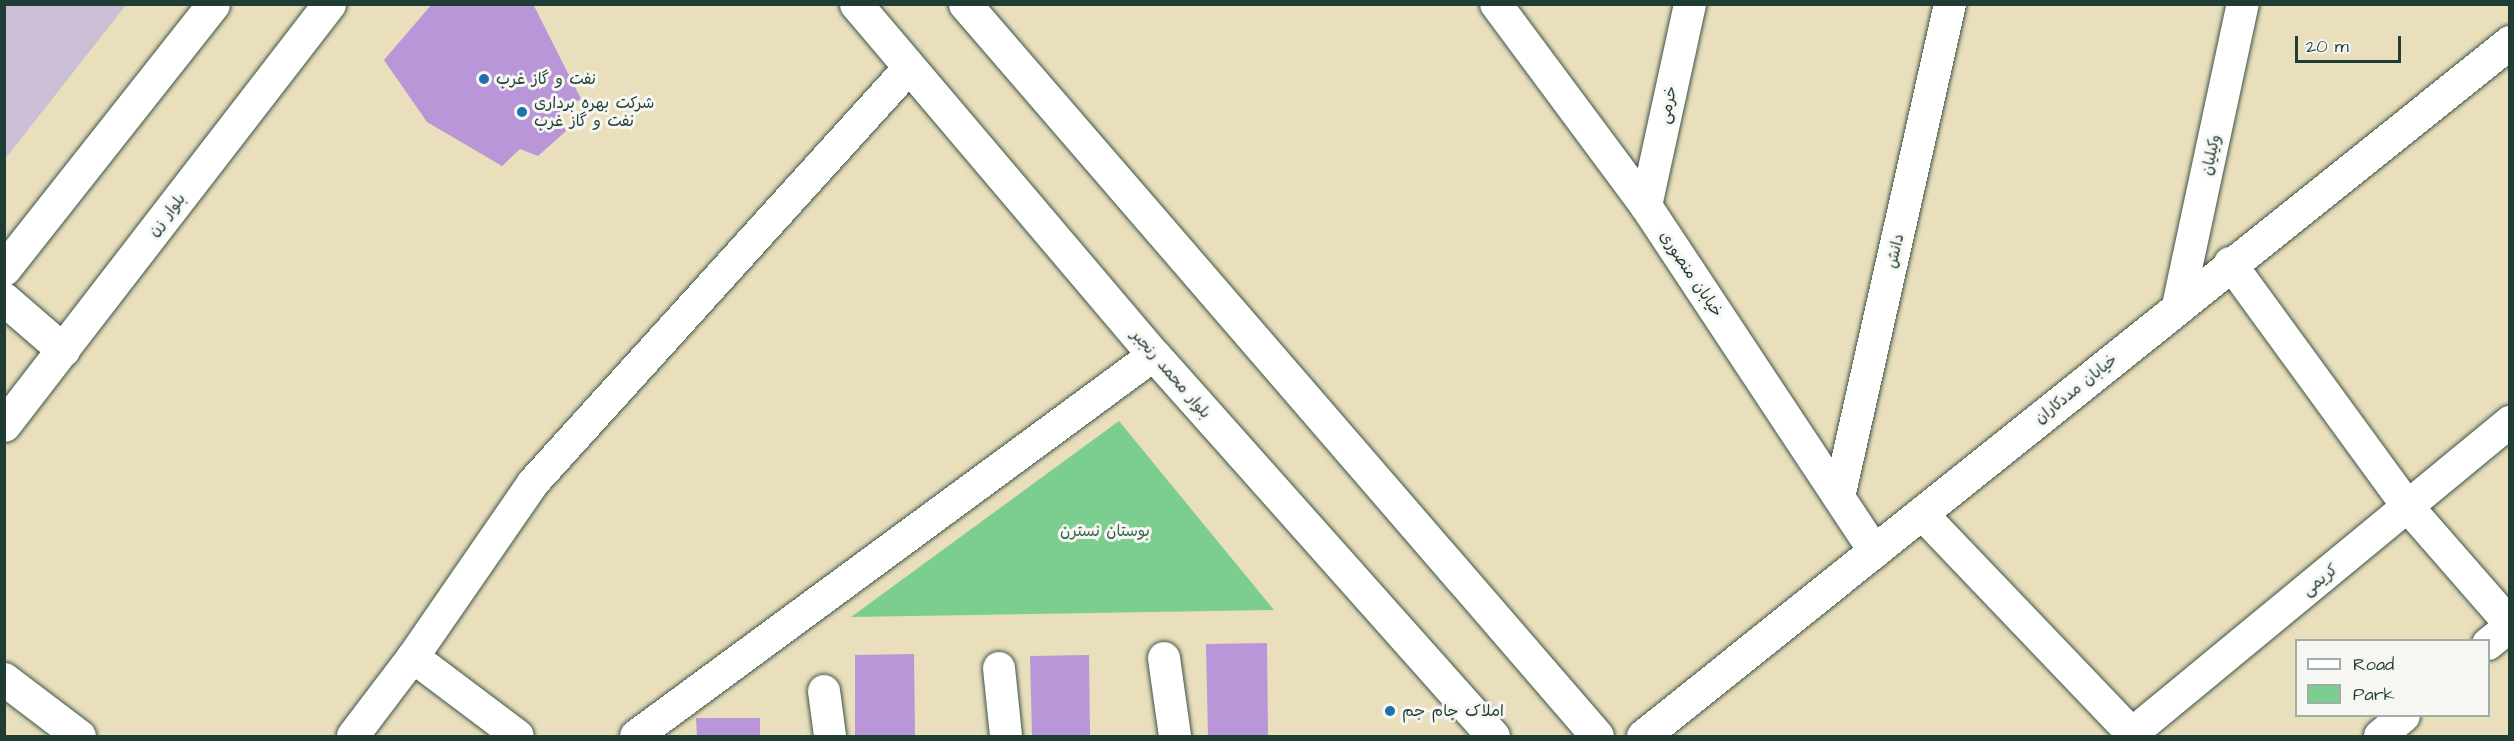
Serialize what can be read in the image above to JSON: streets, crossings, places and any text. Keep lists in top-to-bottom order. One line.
{"streets":{"street":["خرمی","وکیلیان","بلوار زن","دانش","خیابان منصوری","بلوار محمد رنجبر","خیابان مددکاران","کریمی"]},"crossings":[["خرمی","خیابان منصوری"],["وکیلیان","خیابان مددکاران"],["دانش","خیابان منصوری"],["خیابان منصوری","خیابان مددکاران"]],"parks":["بوستان نسترن"],"places":["نفت و گاز غرب","شرکت بهره برداری نفت و گاز غرب","املاک جام جم"],"legend":["Road","Park"],"scale_bar":"20 m"}
